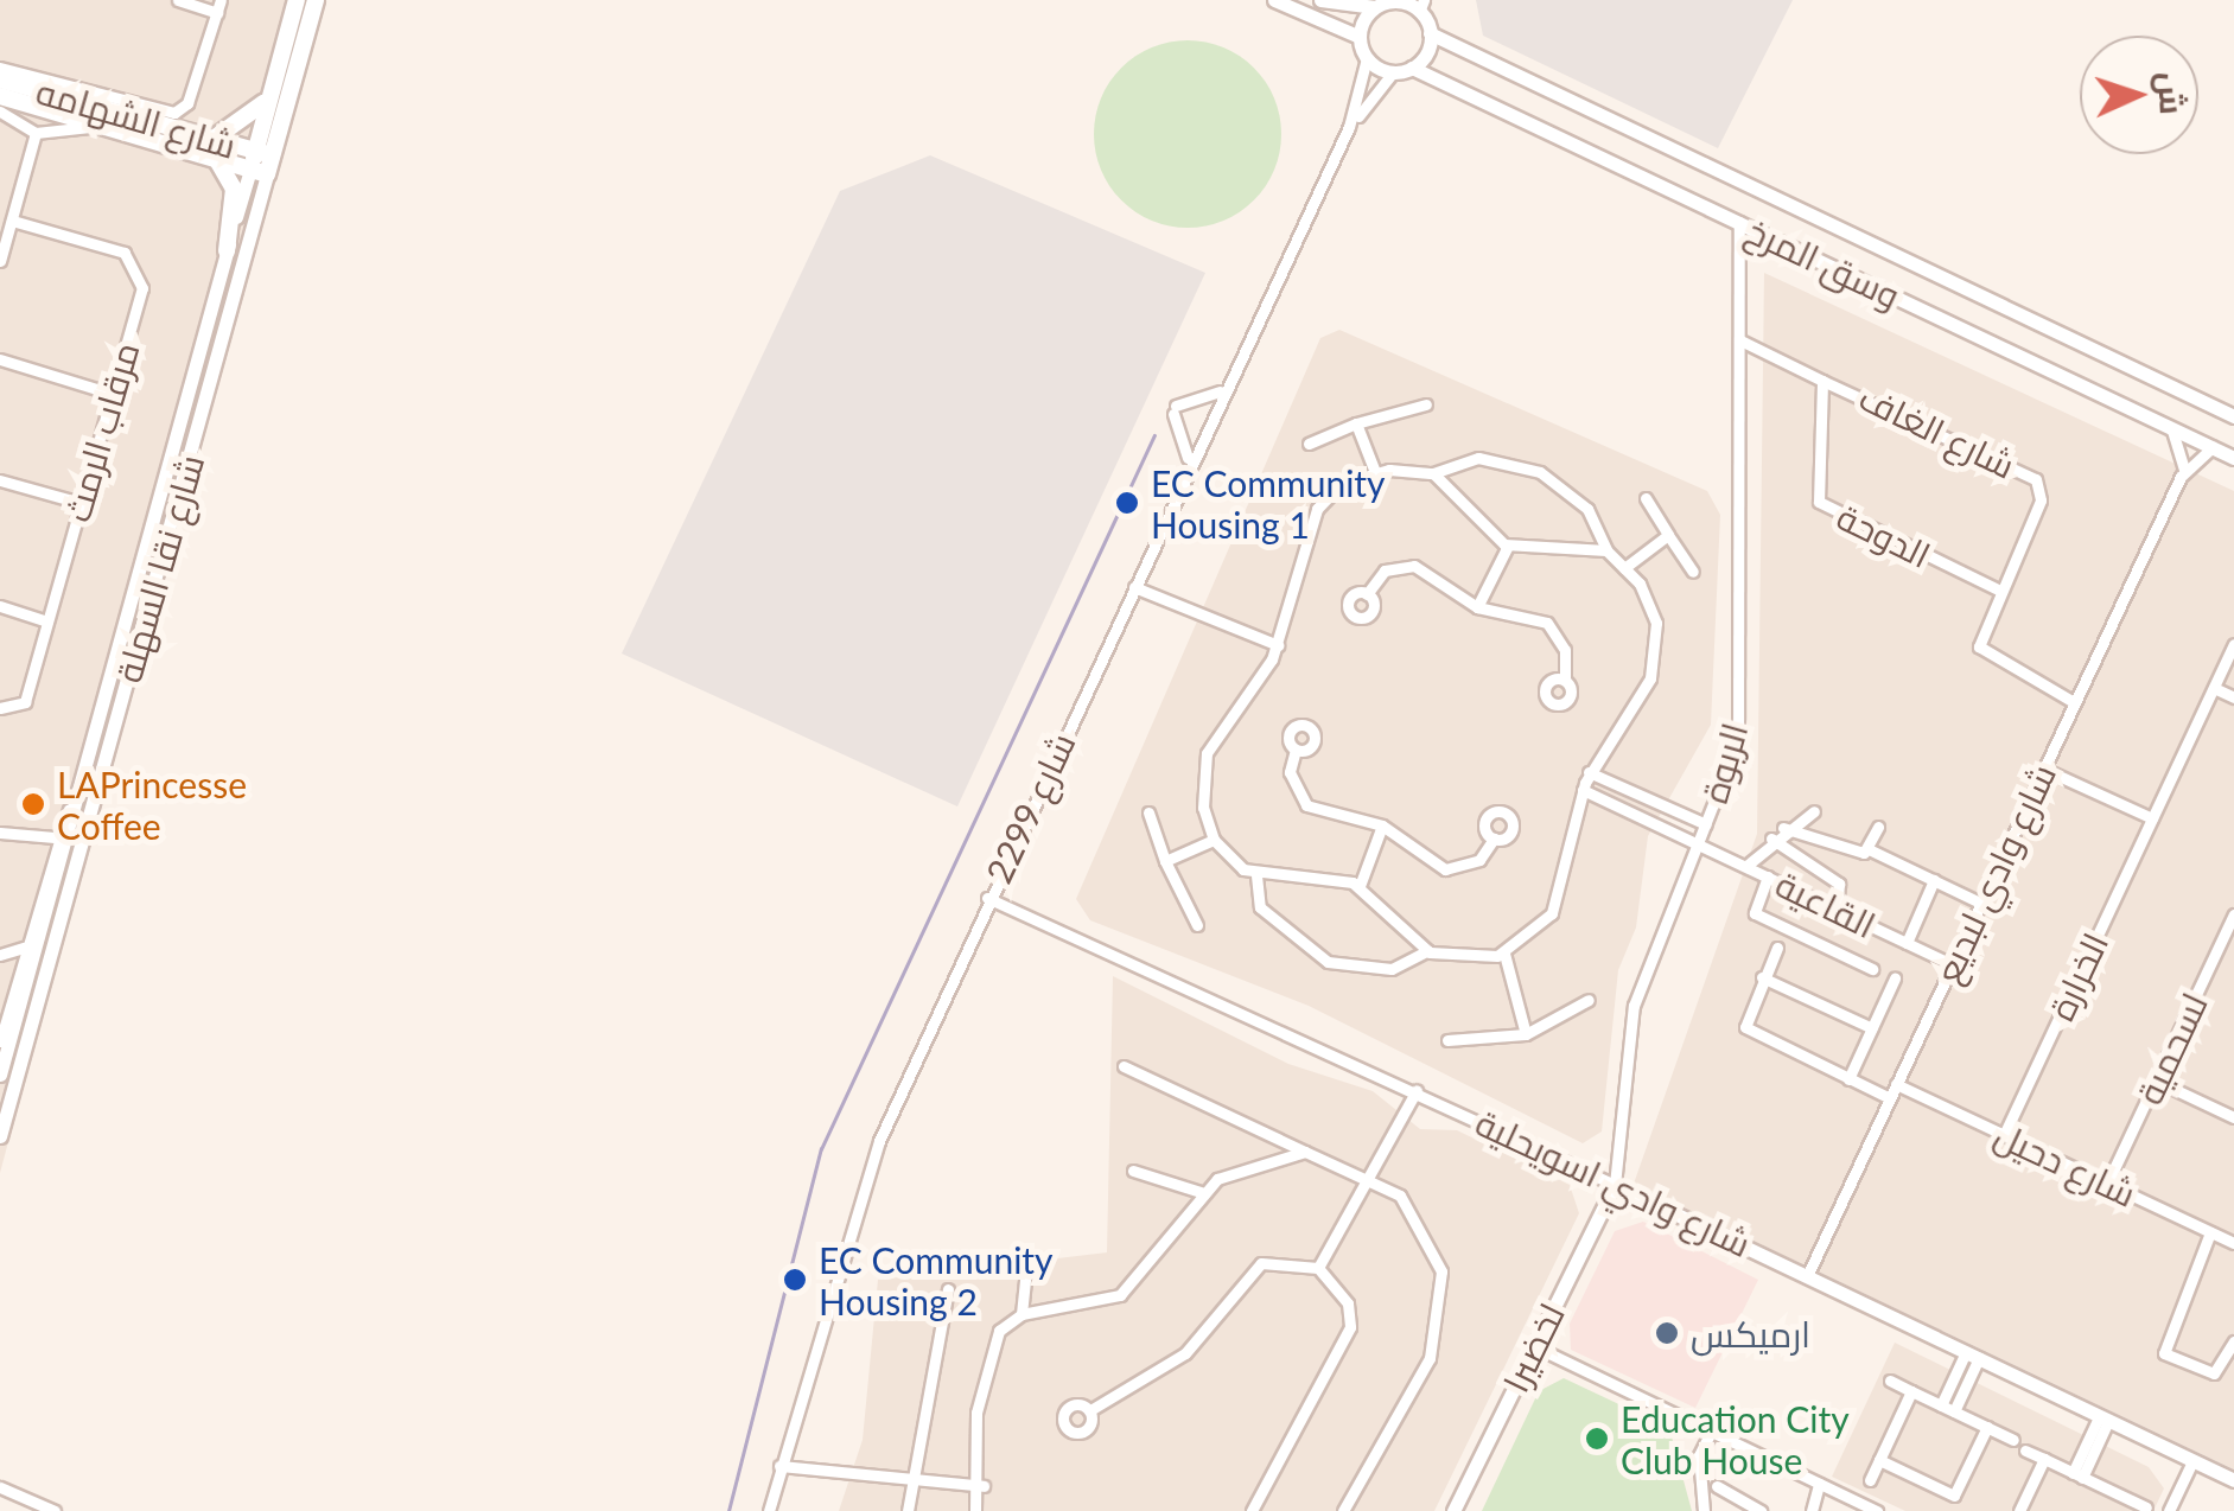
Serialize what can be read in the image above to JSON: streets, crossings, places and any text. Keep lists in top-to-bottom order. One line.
{"streets":{"main road":["شارع الشهامه","شارع نقا السهلة"],"street":["وسق المرخ","شارع الغاف","مرقاب الرمث","الدوحة","الربوة","شارع 2299","شارع وادي لبديع","القاعية","الخرارة","لسحمية","شارع دحيل","شارع وادي اسويحلية","لخضيرا"]},"crossings":[["شارع الشهامه","شارع نقا السهلة"],["وسق المرخ","الربوة"],["وسق المرخ","شارع 2299"],["وسق المرخ","شارع وادي لبديع"],["شارع الغاف","الدوحة"],["شارع الغاف","شارع وادي لبديع"],["الربوة","القاعية"],["الربوة","شارع وادي اسويحلية"],["الربوة","لخضيرا"],["شارع 2299","شارع وادي اسويحلية"],["شارع وادي لبديع","القاعية"],["شارع وادي لبديع","شارع دحيل"],["شارع وادي لبديع","شارع وادي اسويحلية"],["الخرارة","شارع دحيل"],["لسحمية","شارع دحيل"],["شارع وادي اسويحلية","لخضيرا"]],"places":["EC Community Housing 1","LAPrincesse Coffee","EC Community Housing 2","ارميكس","Education City Club House"],"north":"right"}
